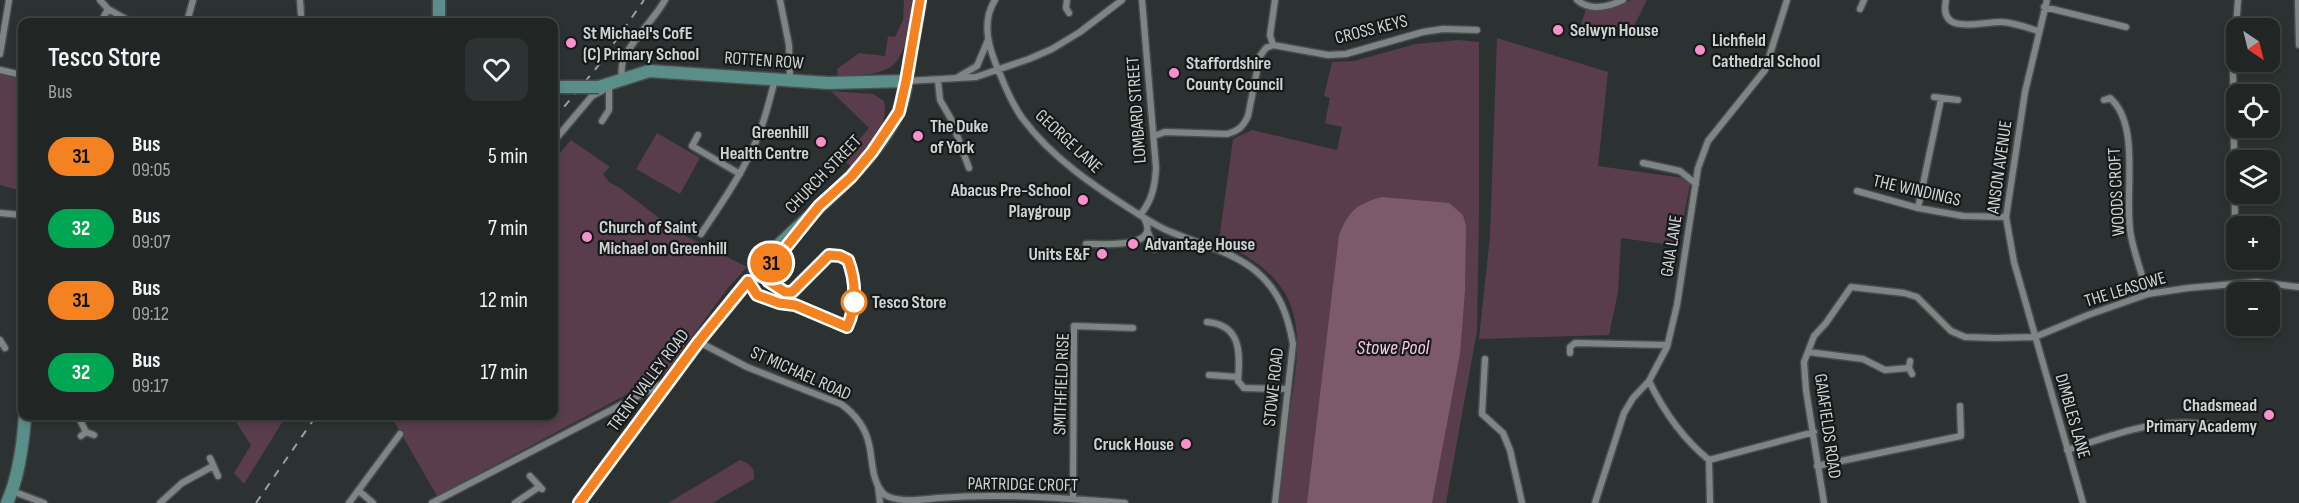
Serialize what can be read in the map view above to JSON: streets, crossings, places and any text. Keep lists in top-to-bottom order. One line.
{"streets":{"street":["CROSS KEYS","ROTTEN ROW","LOMBARD STREET","GEORGE LANE","ANSON AVENUE","CHURCH STREET","THE WINDINGS","WOODS CROFT","GAIA LANE","THE LEASOWE","ST MICHAEL ROAD","TRENT VALLEY ROAD","SMITHFIELD RISE","STOWE ROAD","DIMBLES LANE","GAIAFIELDS ROAD","PARTRIDGE CROFT"]},"crossings":[["ROTTEN ROW","CHURCH STREET"],["LOMBARD STREET","GEORGE LANE"],["LOMBARD STREET","STOWE ROAD"],["GEORGE LANE","STOWE ROAD"],["ANSON AVENUE","THE WINDINGS"],["ANSON AVENUE","THE LEASOWE"],["ANSON AVENUE","DIMBLES LANE"],["ANSON AVENUE","GAIAFIELDS ROAD"],["CHURCH STREET","TRENT VALLEY ROAD"],["WOODS CROFT","THE LEASOWE"],["THE LEASOWE","DIMBLES LANE"],["THE LEASOWE","GAIAFIELDS ROAD"],["ST MICHAEL ROAD","TRENT VALLEY ROAD"],["SMITHFIELD RISE","PARTRIDGE CROFT"],["DIMBLES LANE","GAIAFIELDS ROAD"]],"water":["Stowe Pool"],"places":["Selwyn House","St Michael's CofE (C) Primary School","Lichfield Cathedral School","Staffordshire County Council","The Duke of York","Greenhill Health Centre","Abacus Pre-School Playgroup","Church of Saint Michael on Greenhill","Advantage House","Units E&F","Tesco Store","Chadsmead Primary Academy","Cruck House"],"lines":["bus line 31"],"north":"bottom right","page":{"on_map":"31","map_buttons":["+","−"],"heading":["Tesco Store","Bus"],"list":[{"mark":"31","name":"Bus","note":"09:05","value":"5 min"},{"mark":"32","name":"Bus","note":"09:07","value":"7 min"},{"mark":"31","name":"Bus","note":"09:12","value":"12 min"},{"mark":"32","name":"Bus","note":"09:17","value":"17 min"}]}}
